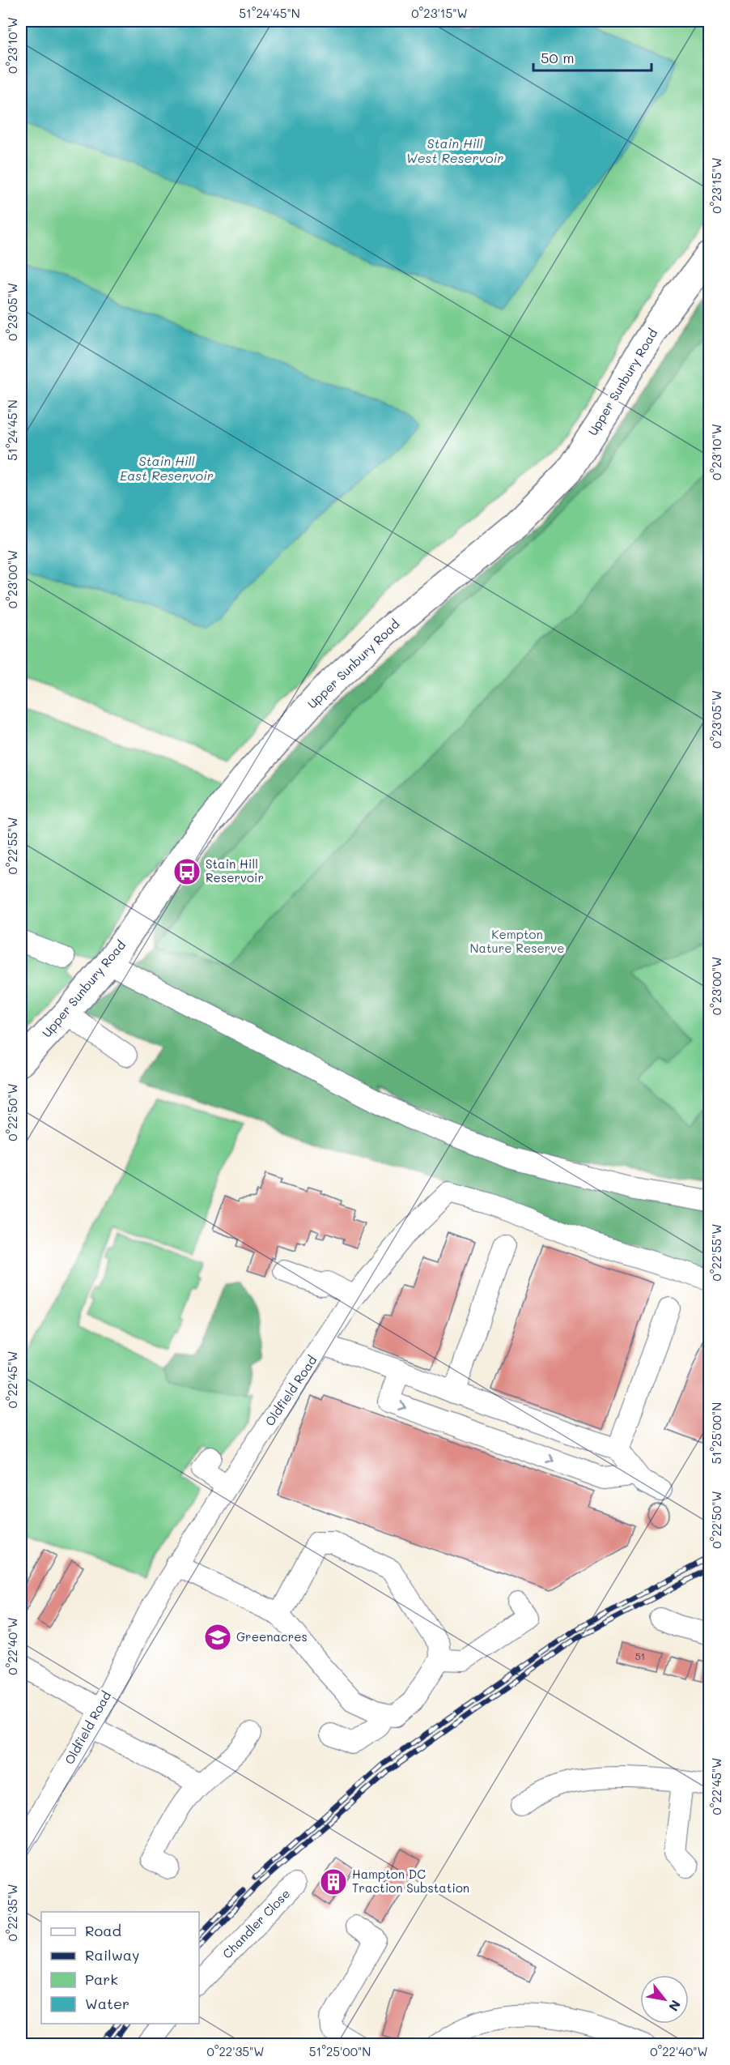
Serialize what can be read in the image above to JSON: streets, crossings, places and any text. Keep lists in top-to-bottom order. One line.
{"streets":{"highway":["Upper Sunbury Road"],"street":["Oldfield Road","Chandler Close"]},"water":["Stain Hill West Reservoir","Stain Hill East Reservoir"],"parks":["Kempton Nature Reserve"],"places":{"bus stop":["Stain Hill Reservoir"],"school or university":["Greenacres"],"building":["Hampton DC Traction Substation"]},"house_numbers":["51"],"legend":["Road","Railway","Park","Water"],"scale_bar":"50 m","north":"bottom right","coordinates":["51°24'45\"N","0°23'15\"W","0°23'10\"W","0°23'05\"W","0°23'00\"W","0°22'55\"W","0°22'50\"W","0°22'45\"W","51°25'00\"N","0°22'40\"W","0°22'35\"W"]}
